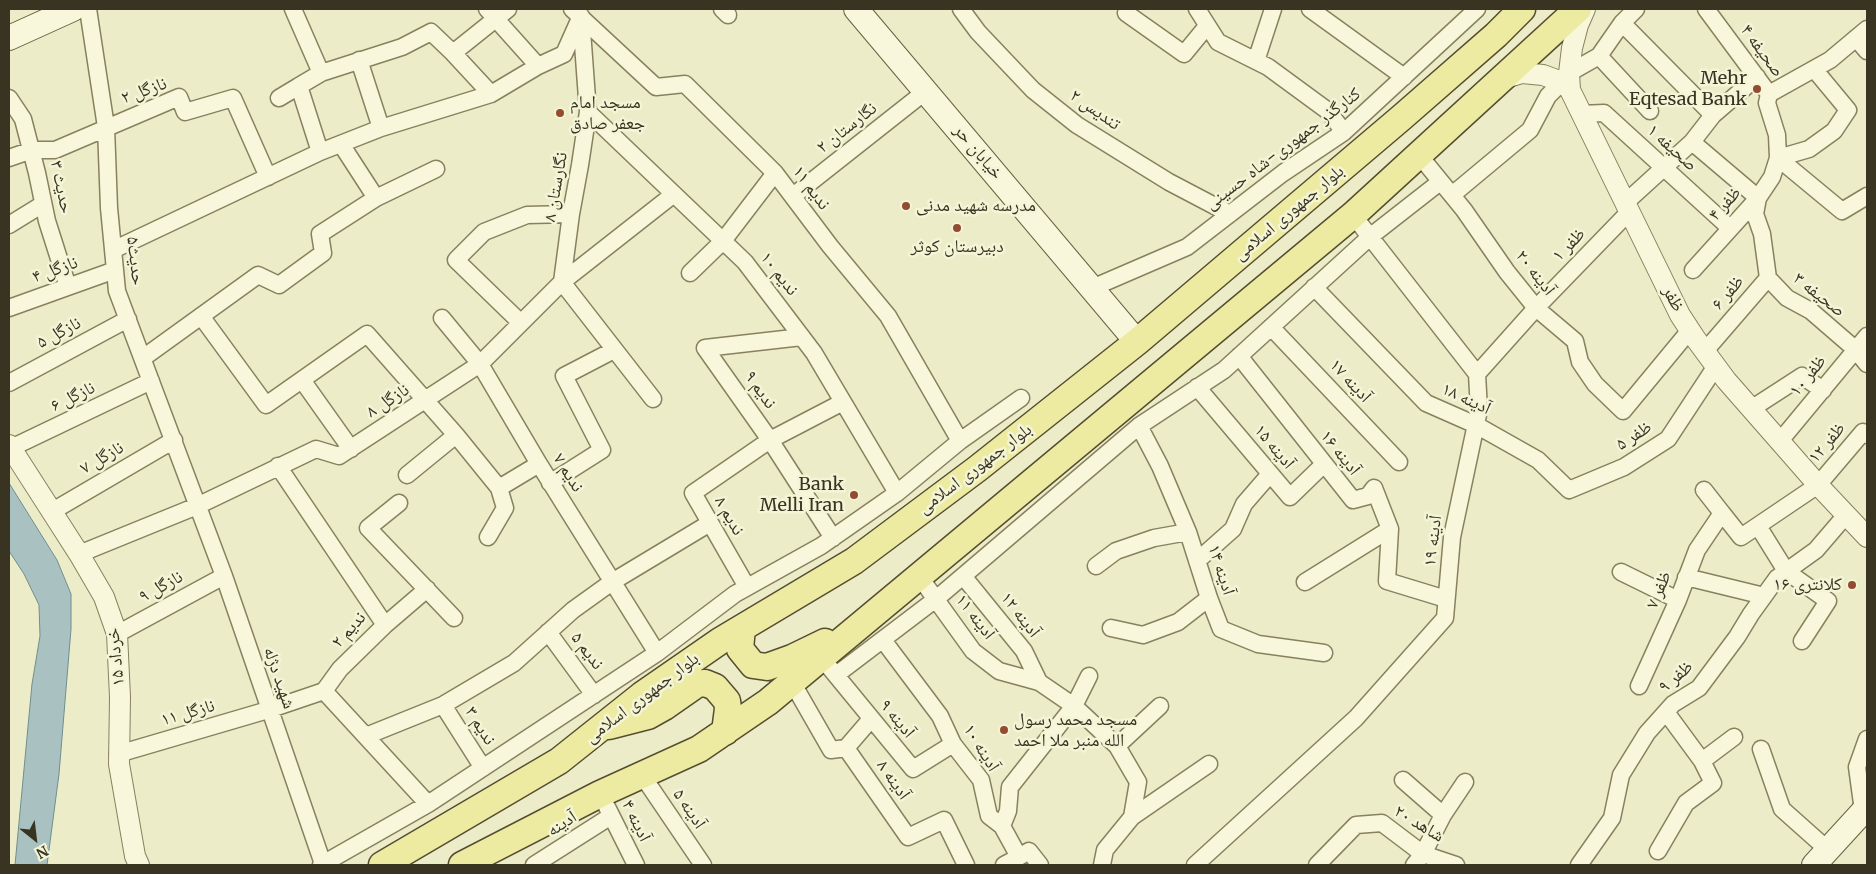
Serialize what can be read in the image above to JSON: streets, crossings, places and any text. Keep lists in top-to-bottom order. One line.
{"streets":{"main road":["خیابان حر","بلوار جمهوری اسلامی"],"street":["صحیفه ۴","نازگل ۲","تندیس ۲","نگارستان ۲","صحیفه ۱","کنارگذر جمهوری-شاه حسینی","حدیث ۳","نگارستان ۸","ندیم ۱۱","ظفر ۴","ظفر ۱","حدیث۵","نازگل ۴","آدینه ۲۰","ندیم ۱۰","ظفر ۶","صحیفه ۳","ظفر","نازگل ۵","ظفر ۱۰","آدینه ۱۷","ندیم ۹","نازگل ۶","آدینه ۱۸","نازگل ۸","ظفر ۵","ظفر ۱۲","آدینه ۱۵","آدینه ۱۶","نازگل ۷","ندیم ۷","ندیم ۸","آدینه ۱۹","آدینه ۱۴","نازگل ۹","ظفر ۷","آدینه ۱۲","آدینه ۱۱","ندیم ۲","ندیم ۵","۱۵ خرداد","ظفر ۹","شهید دژله","نازگل ۱۱","آدینه ۹","ندیم ۳","آدینه ۱۰","آدینه ۸","آدینه ۵","آدینه ۴","آدینه","شاهد ۲۰"]},"crossings":[["صحیفه ۴","ظفر ۴"],["صحیفه ۴","ظفر ۱"],["نازگل ۲","حدیث ۳"],["نازگل ۲","حدیث۵"],["تندیس ۲","کنارگذر جمهوری-شاه حسینی"],["نگارستان ۲","خیابان حر"],["نگارستان ۲","ندیم ۱۱"],["صحیفه ۱","ظفر ۴"],["صحیفه ۱","ظفر ۱"],["صحیفه ۱","ظفر"],["کنارگذر جمهوری-شاه حسینی","خیابان حر"],["خیابان حر","بلوار جمهوری اسلامی"],["حدیث ۳","نازگل ۴"],["نگارستان ۸","ندیم ۱۱"],["نگارستان ۸","ندیم ۱۰"],["نگارستان ۸","نازگل ۸"],["ظفر ۴","ظفر ۶"],["ظفر ۱","آدینه ۲۰"],["ظفر ۱","ظفر"],["ظفر ۱","آدینه ۱۹"],["حدیث۵","نازگل ۴"],["حدیث۵","نازگل ۵"],["حدیث۵","نازگل ۶"],["حدیث۵","نازگل ۸"],["حدیث۵","نازگل ۷"],["حدیث۵","شهید دژله"],["آدینه ۲۰","ظفر"],["ندیم ۱۰","ندیم ۹"],["ندیم ۱۰","نازگل ۸"],["ظفر ۶","صحیفه ۳"],["ظفر ۶","ظفر"],["ظفر ۶","ظفر ۵"],["صحیفه ۳","ظفر ۱۰"],["ظفر","ظفر ۱۰"],["ظفر","ظفر ۵"],["ظفر","ظفر ۱۲"],["ظفر","ظفر ۹"],["ندیم ۹","ندیم ۸"],["نازگل ۶","۱۵ خرداد"],["آدینه ۱۸","ظفر ۵"],["آدینه ۱۸","آدینه ۱۹"],["نازگل ۸","ندیم ۷"],["نازگل ۸","ندیم ۲"],["نازگل ۸","۱۵ خرداد"],["نازگل ۸","شهید دژله"],["آدینه ۱۵","آدینه ۱۶"],["آدینه ۱۶","آدینه ۱۹"],["نازگل ۷","۱۵ خرداد"],["نازگل ۹","۱۵ خرداد"],["نازگل ۹","شهید دژله"],["آدینه ۱۲","آدینه ۱۱"],["ندیم ۲","نازگل ۱۱"],["۱۵ خرداد","نازگل ۱۱"],["شهید دژله","نازگل ۱۱"],["آدینه ۹","آدینه ۱۰"],["آدینه ۴","آدینه"]],"places":["Mehr Eqtesad Bank","مسجد امام جعفر صادق","مدرسه شهید مدنی","دبیرستان کوثر","Bank Melli Iran","کلانتری ۱۶","مسجد محمد رسول الله منبر ملا احمد"],"north":"bottom right"}
